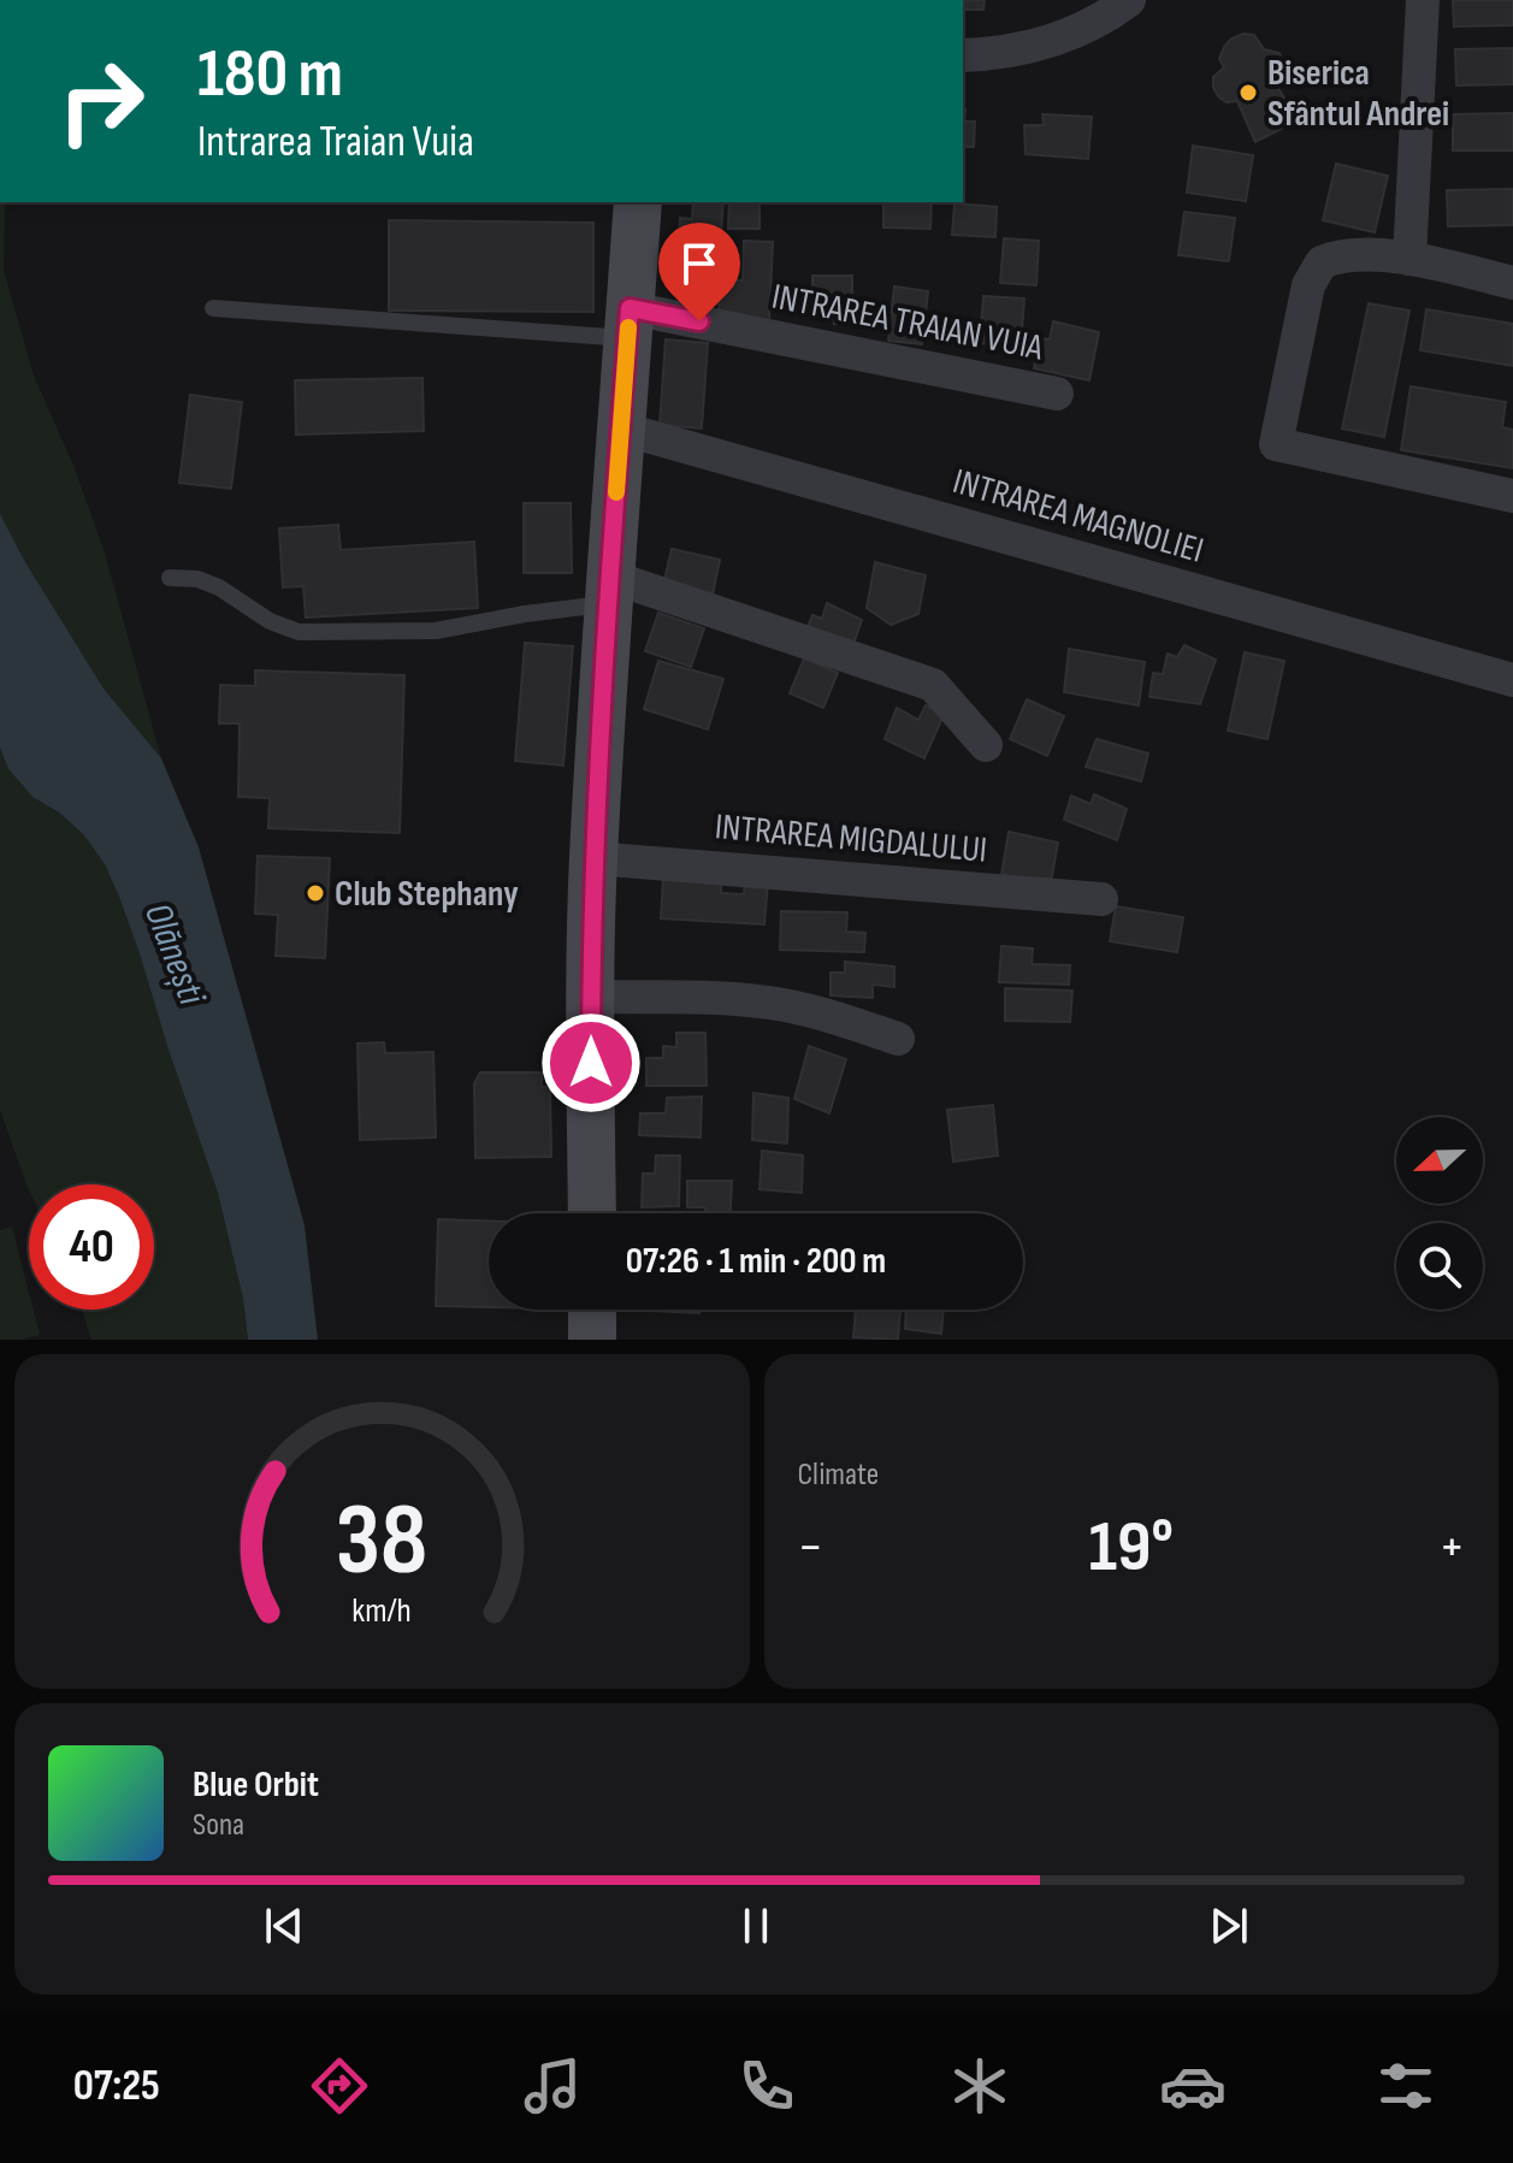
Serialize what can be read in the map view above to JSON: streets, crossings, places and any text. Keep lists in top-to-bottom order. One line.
{"streets":{"street":["INTRAREA TRAIAN VUIA","INTRAREA MAGNOLIEI","INTRAREA MIGDALULUI"]},"water":["Olănești"],"places":["Biserica Sfântul Andrei","Club Stephany"],"north":"left","page":{"turn":["180 m","Intrarea Traian Vuia"],"limit":"40","trip":"07:26 · 1 min · 200 m","tile":"Climate","heat":["−","19°","+"],"song":["Blue Orbit","Sona"],"tabs":"07:25","gauge":["38","km/h"]}}
